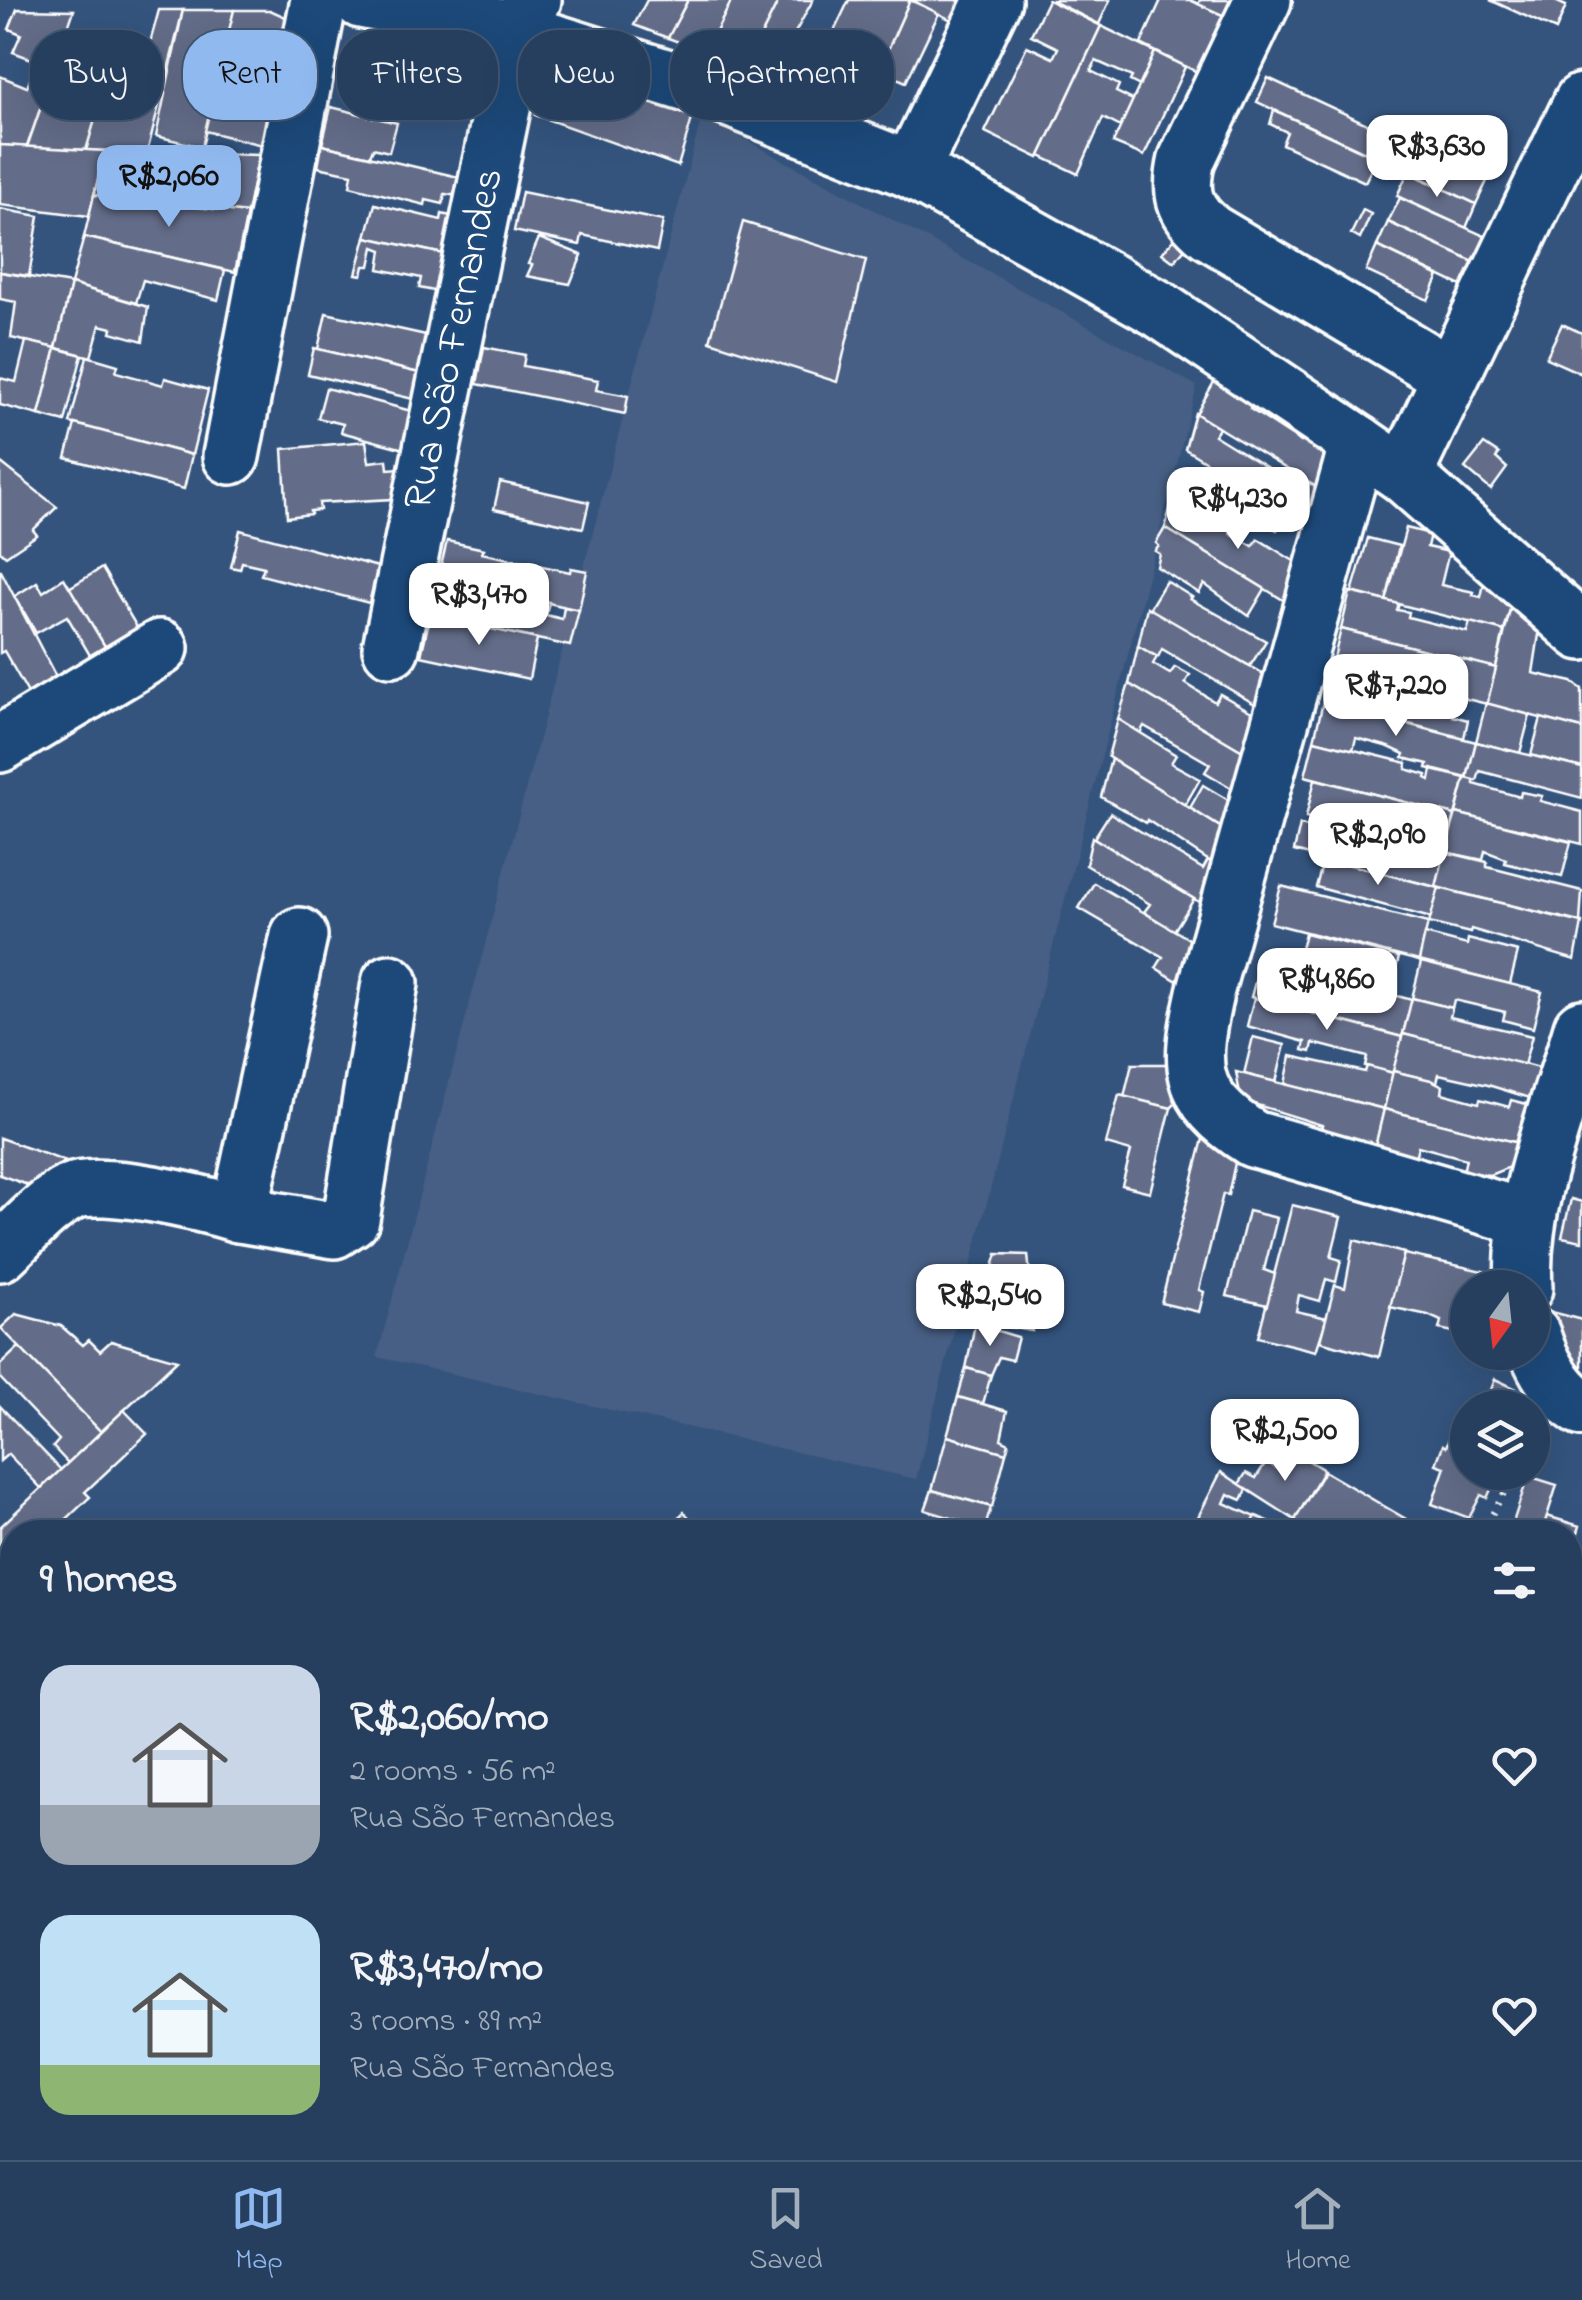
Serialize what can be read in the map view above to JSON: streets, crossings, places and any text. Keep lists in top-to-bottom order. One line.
{"streets":{"street":["Rua São Fernandes"]},"north":"bottom","page":{"chip":["Buy","Rent","Filters","New","Apartment"],"price":["R$3,630","R$2,060","R$4,230","R$3,470","R$7,220","R$2,090","R$4,860","R$2,540","R$2,500"],"heading":"9 homes","list":[{"name":"R$2,060/mo","note":"2 rooms · 56 m² · Rua São Fernandes"},{"name":"R$3,470/mo","note":"3 rooms · 89 m² · Rua São Fernandes"}],"tabs":["Map","Saved","Home"]}}
